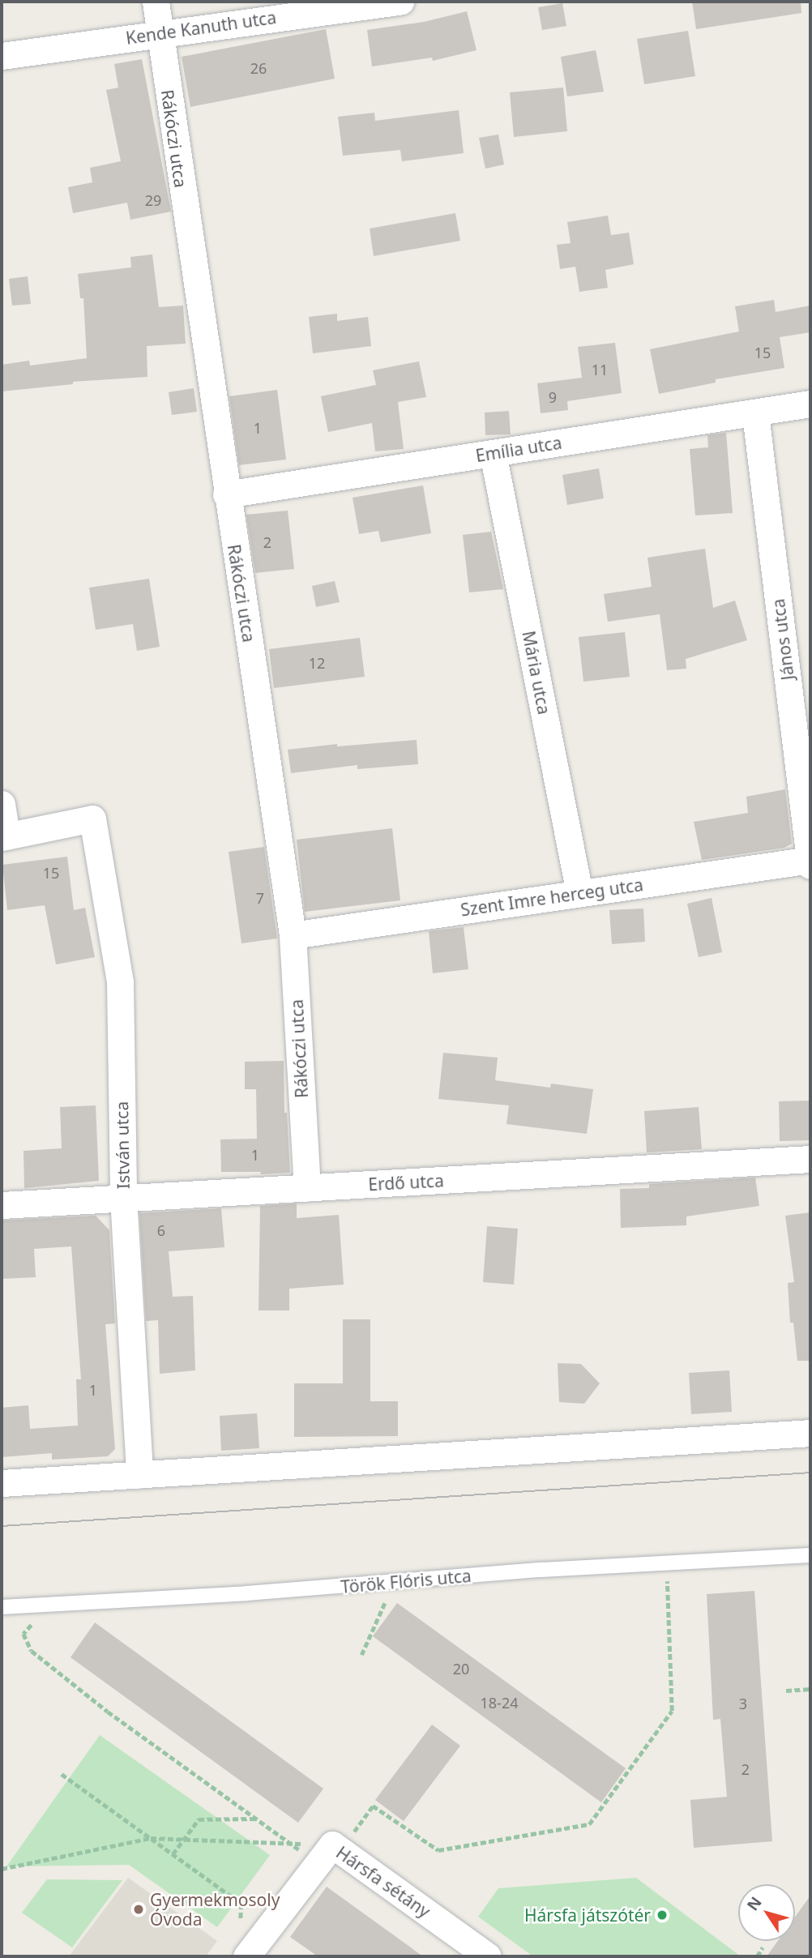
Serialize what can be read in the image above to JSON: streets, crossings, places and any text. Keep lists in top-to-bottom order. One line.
{"streets":{"street":["Kende Kanuth utca","Rákóczi utca","Emília utca","János utca","Mária utca","Szent Imre herceg utca","István utca","Erdő utca","Hársfa sétány"],"lane":["Török Flóris utca"]},"crossings":[["Kende Kanuth utca","Rákóczi utca"],["Rákóczi utca","Emília utca"],["Rákóczi utca","Szent Imre herceg utca"],["Rákóczi utca","Erdő utca"],["Emília utca","János utca"],["Emília utca","Mária utca"],["János utca","Szent Imre herceg utca"],["Mária utca","Szent Imre herceg utca"],["István utca","Erdő utca"]],"places":["Gyermekmosoly Óvoda","Hársfa játszótér"],"house_numbers":["26","29","15","11","9","1","2","12","15","7","1","6","1","20","18-24","3","2"],"north":"top left"}
